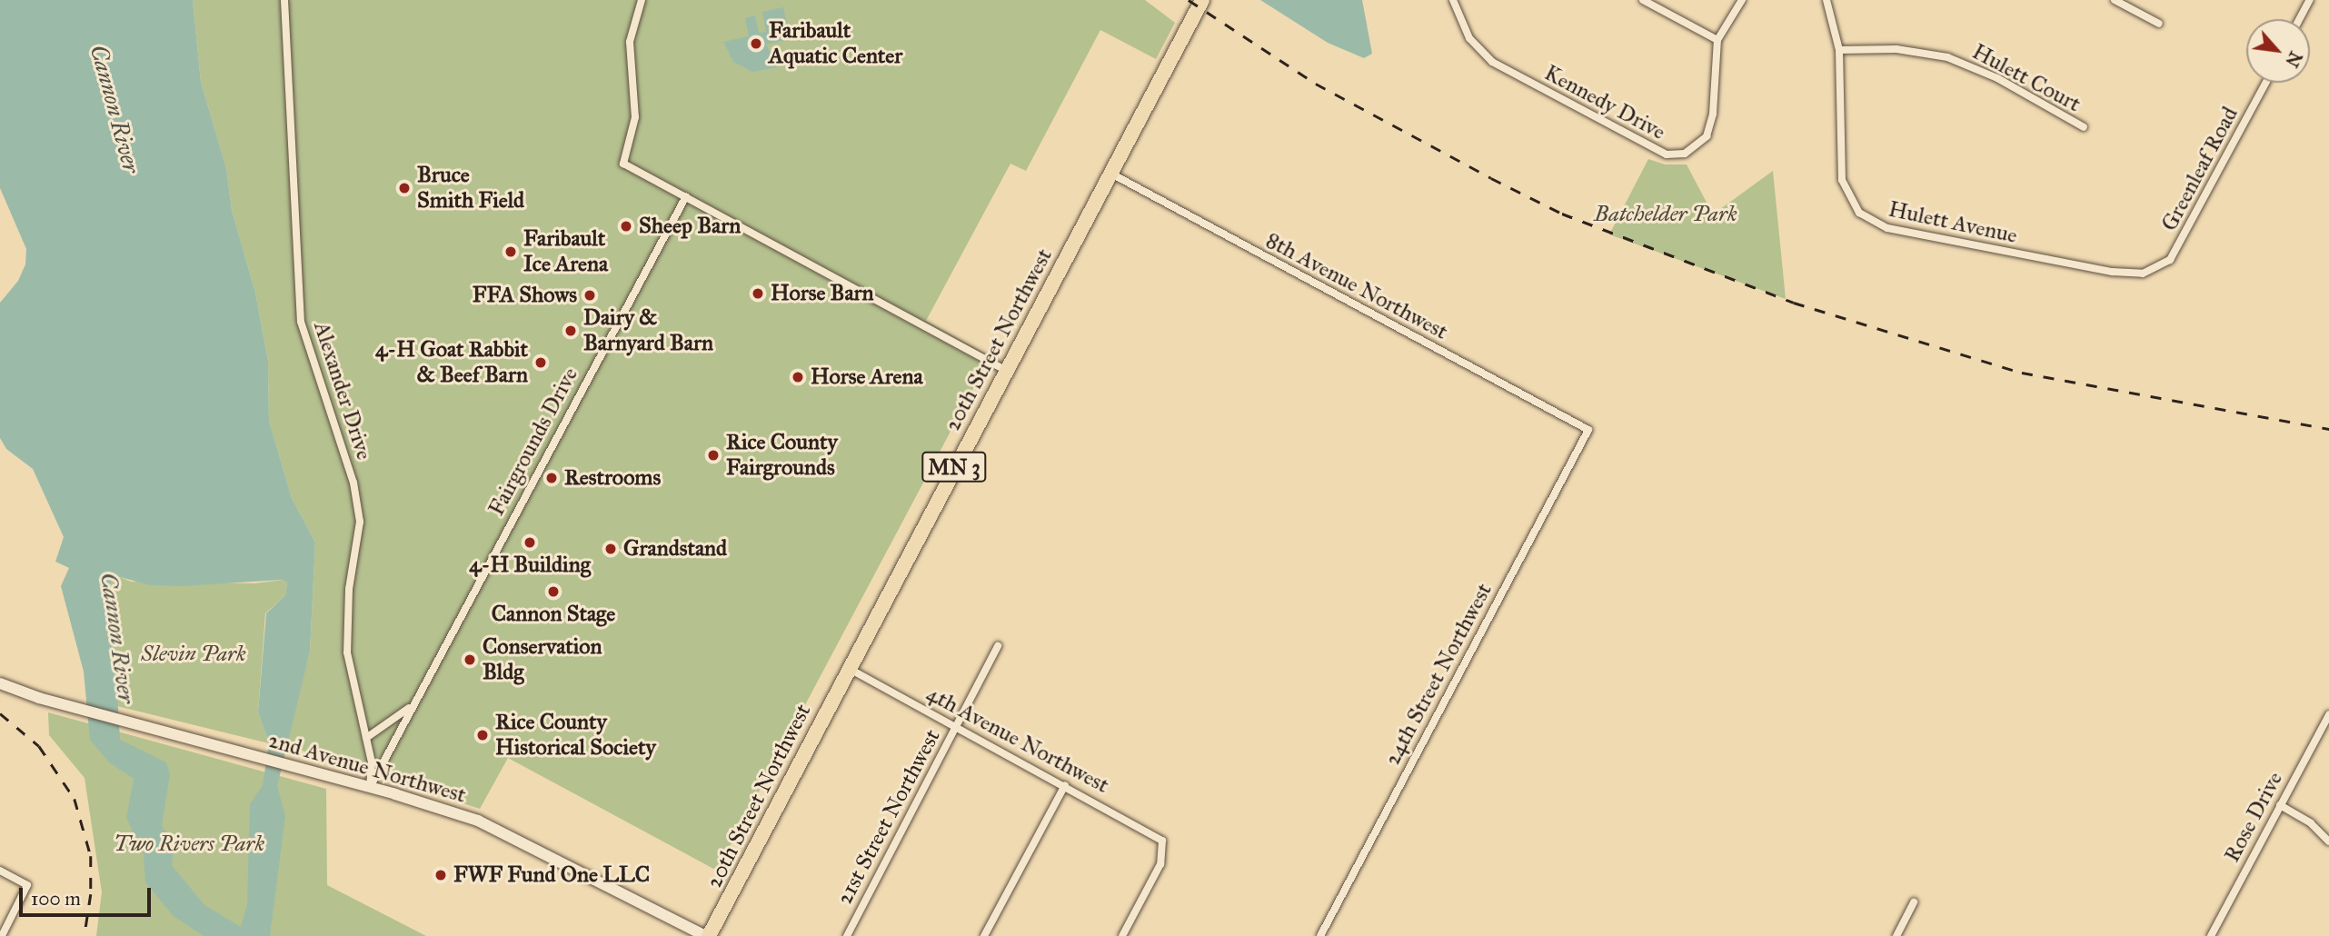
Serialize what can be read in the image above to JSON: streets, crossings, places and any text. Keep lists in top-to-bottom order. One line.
{"streets":{"highway":["20th Street Northwest","MN 3"],"street":["Hulett Court","Kennedy Drive","Greenleaf Road","Hulett Avenue","8th Avenue Northwest","Alexander Drive","Fairgrounds Drive","24th Street Northwest","4th Avenue Northwest","2nd Avenue Northwest","21st Street Northwest","Rose Drive"]},"crossings":[["Hulett Court","Hulett Avenue"],["Greenleaf Road","Hulett Avenue"],["8th Avenue Northwest","20th Street Northwest"],["8th Avenue Northwest","24th Street Northwest"],["20th Street Northwest","4th Avenue Northwest"],["20th Street Northwest","2nd Avenue Northwest"],["Alexander Drive","Fairgrounds Drive"],["Alexander Drive","2nd Avenue Northwest"],["Fairgrounds Drive","2nd Avenue Northwest"],["4th Avenue Northwest","21st Street Northwest"]],"water":["Cannon River"],"parks":["Batchelder Park","Slevin Park","Two Rivers Park"],"places":["Faribault Aquatic Center","Bruce Smith Field","Sheep Barn","Faribault Ice Arena","Horse Barn","FFA Shows","Dairy & Barnyard Barn","4-H Goat Rabbit & Beef Barn","Horse Arena","Rice County Fairgrounds","Restrooms","4-H Building","Grandstand","Cannon Stage","Conservation Bldg","Rice County Historical Society","FWF Fund One LLC"],"scale_bar":"100 m","north":"bottom right"}
